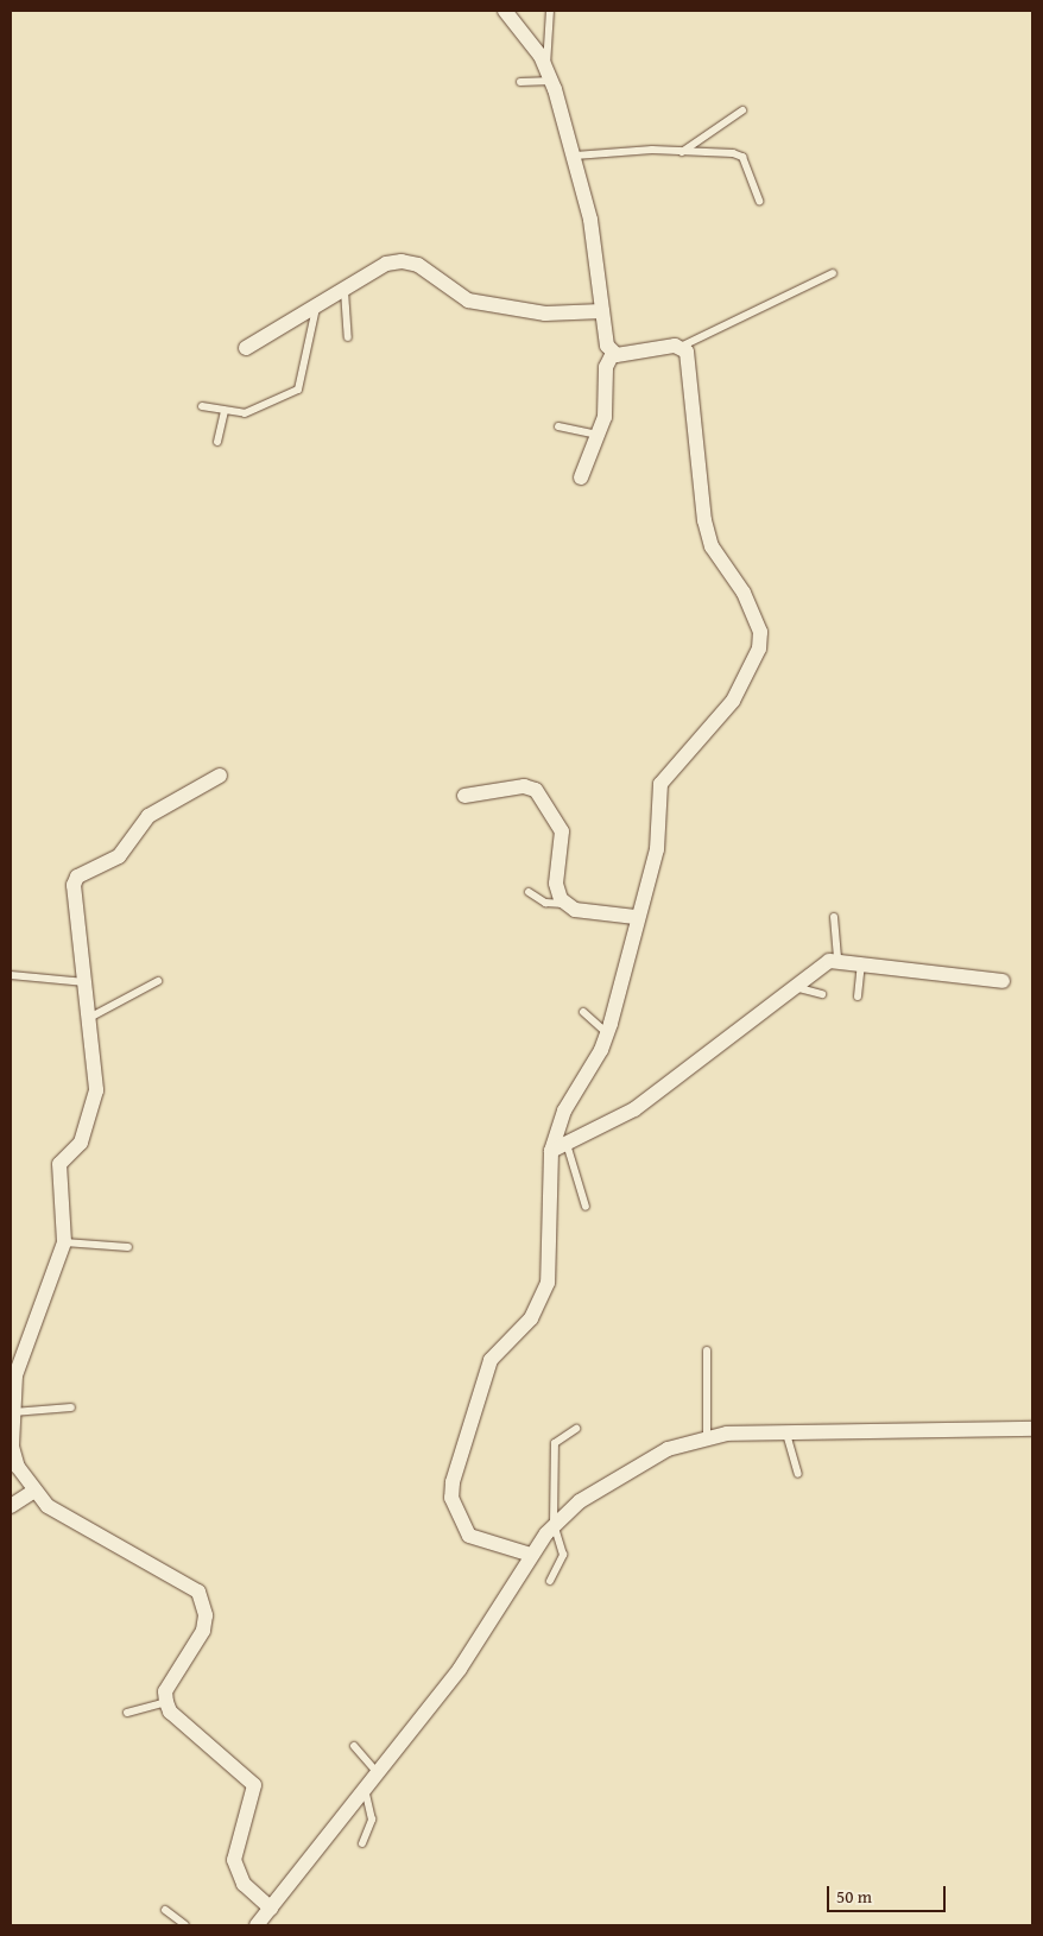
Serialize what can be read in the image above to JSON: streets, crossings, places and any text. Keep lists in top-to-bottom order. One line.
{"scale_bar":"50 m"}
